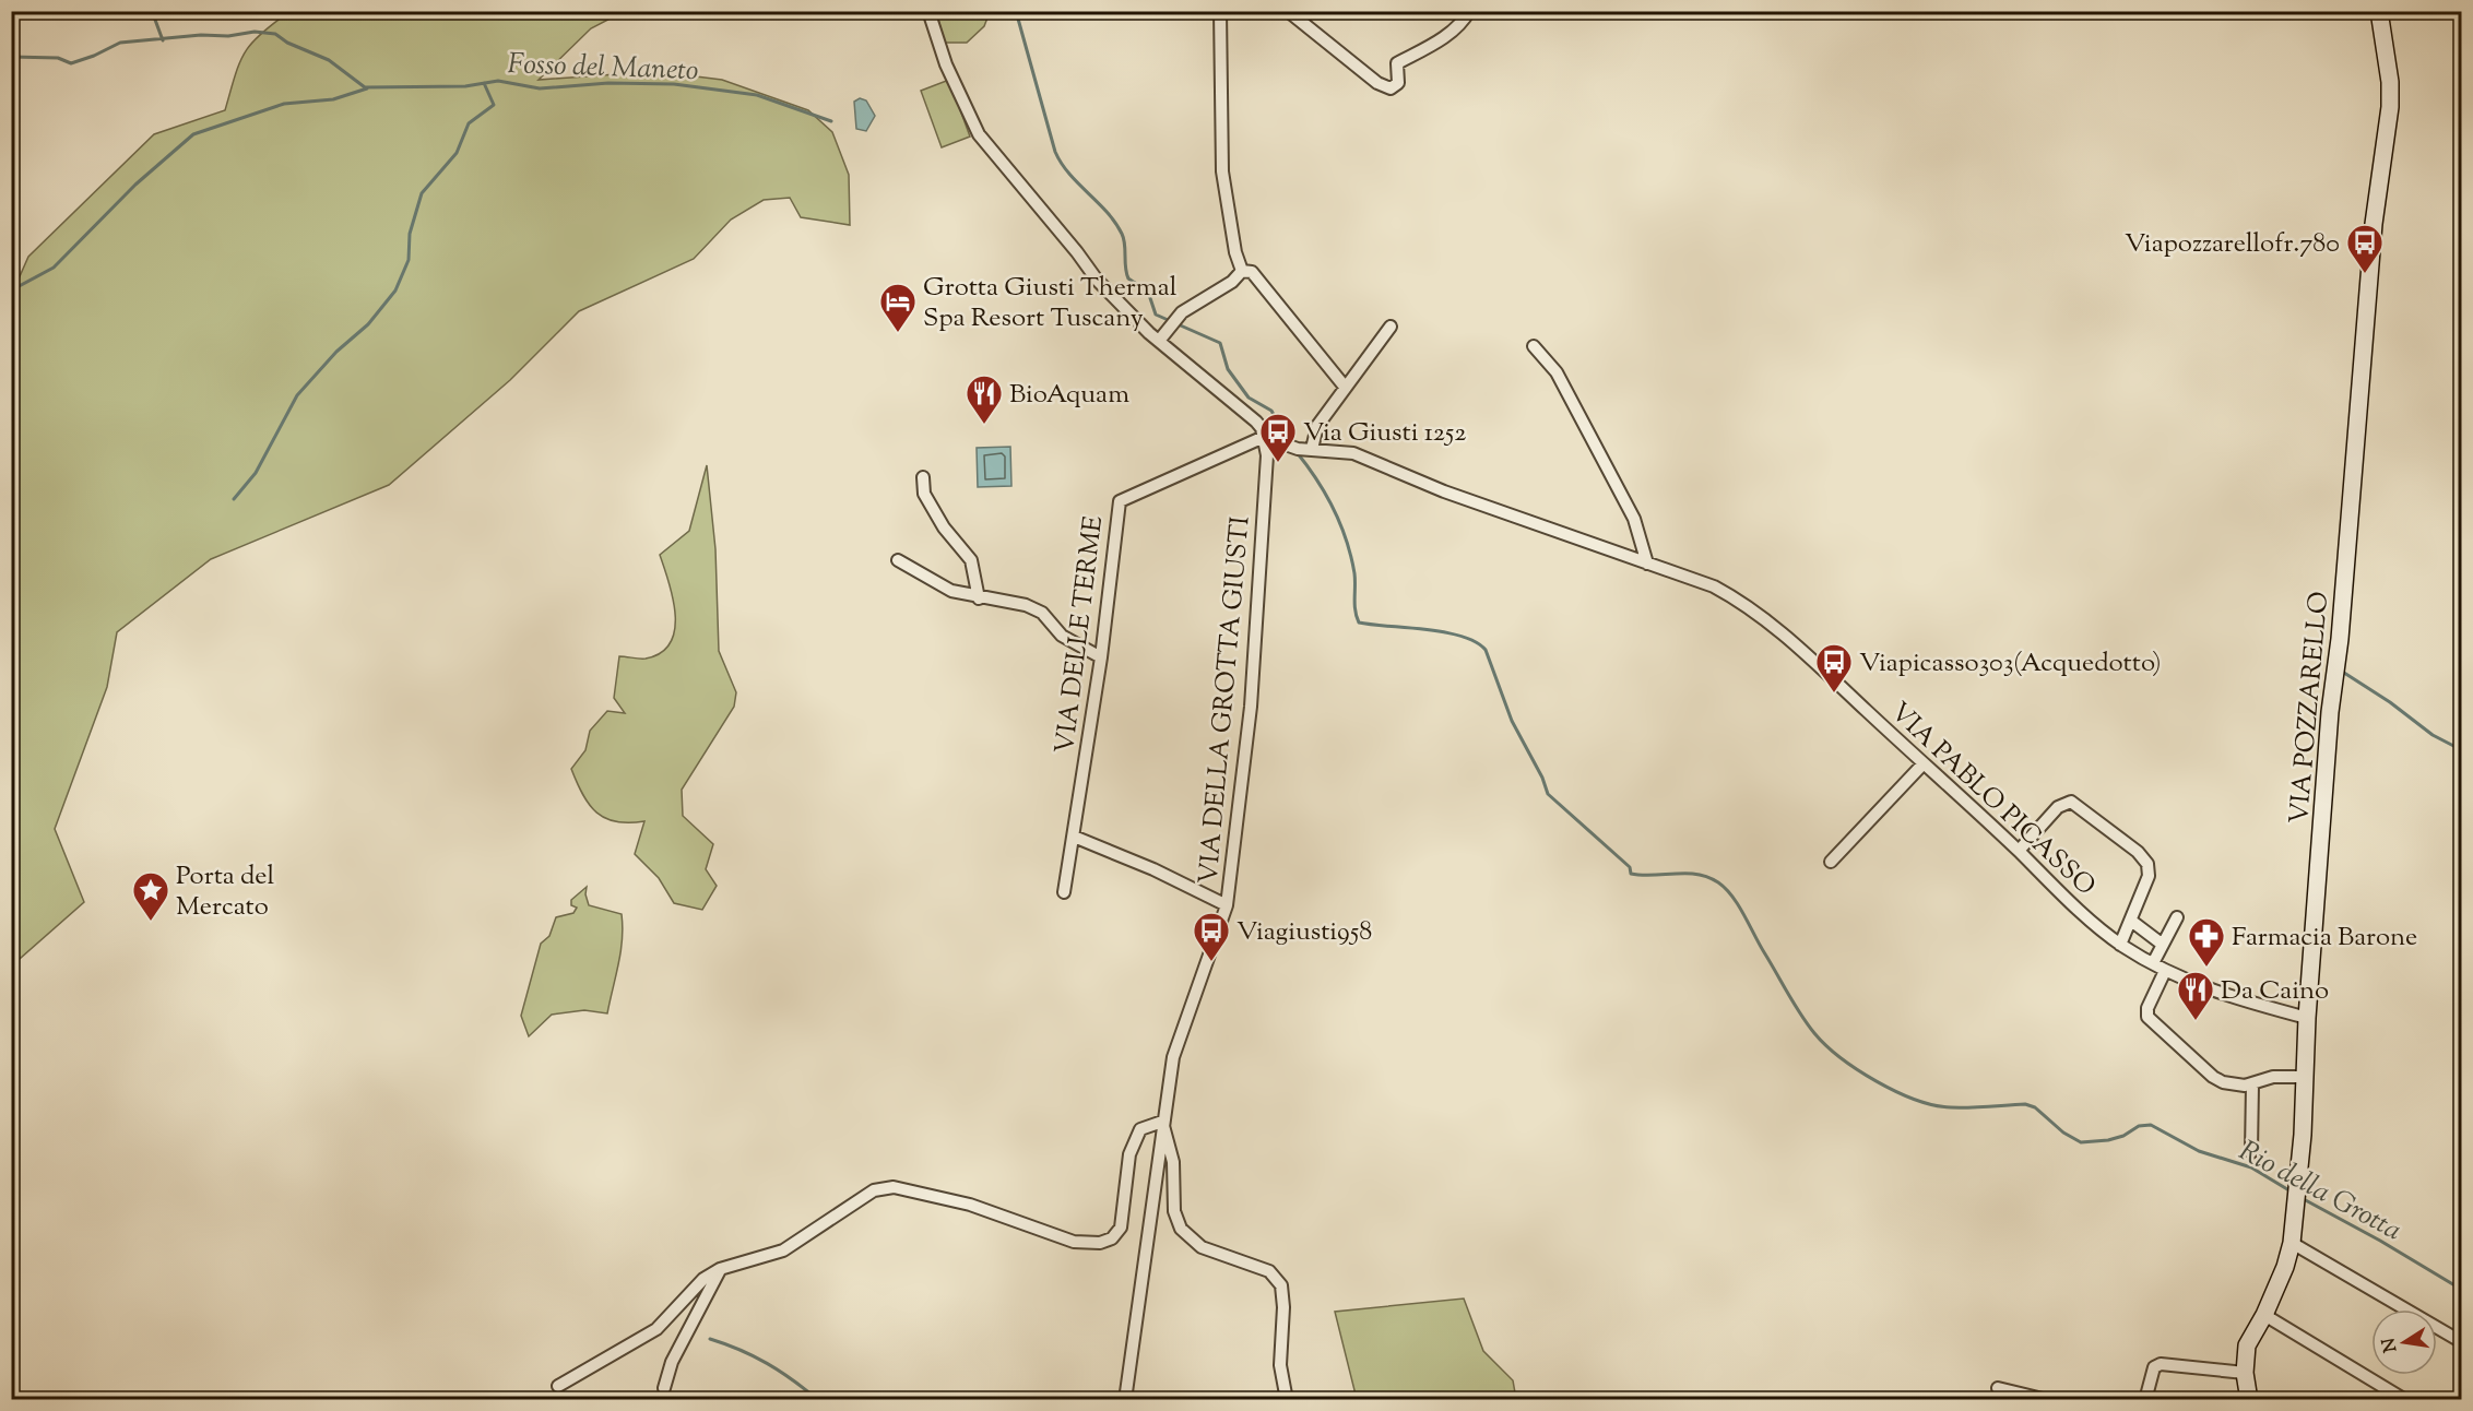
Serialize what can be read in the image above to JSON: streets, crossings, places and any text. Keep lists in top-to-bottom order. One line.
{"streets":{"street":["VIA DELLE TERME","VIA DELLA GROTTA GIUSTI","VIA POZZARELLO","VIA PABLO PICASSO"]},"crossings":[["VIA DELLE TERME","VIA DELLA GROTTA GIUSTI"],["VIA DELLE TERME","VIA PABLO PICASSO"],["VIA DELLA GROTTA GIUSTI","VIA PABLO PICASSO"],["VIA POZZARELLO","VIA PABLO PICASSO"]],"water":["Fosso del Maneto","Rio della Grotta"],"places":{"bus stop":["Viapozzarellofr.780","Via Giusti 1252","Viapicasso303(Acquedotto)","Viagiusti958"],"hotel":["Grotta Giusti Thermal Spa Resort Tuscany"],"restaurant":["BioAquam","Da Caino"],"place":["Porta del Mercato"],"pharmacy":["Farmacia Barone"]},"north":"left"}
